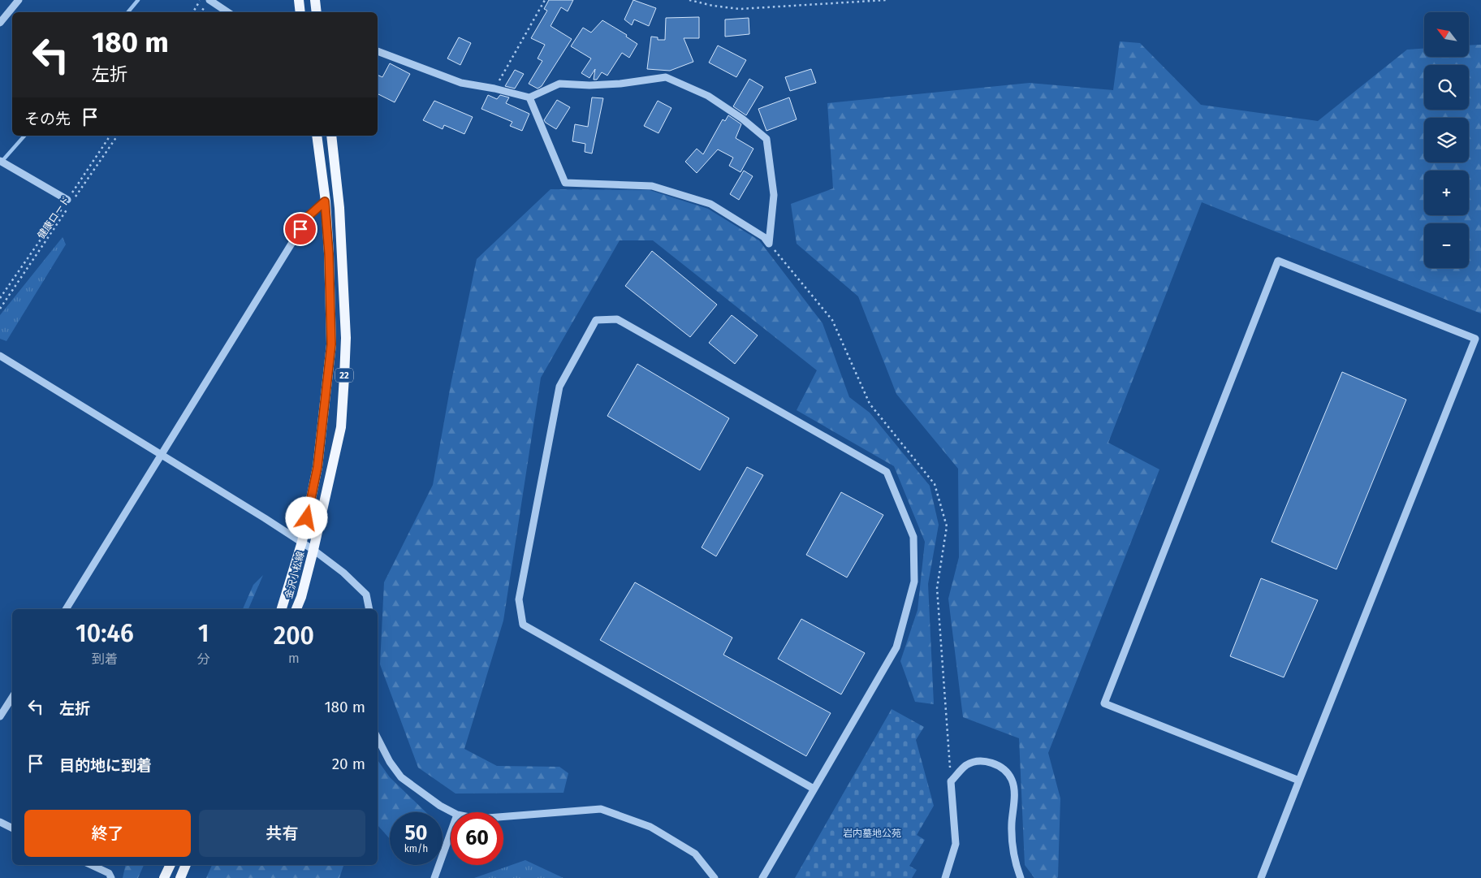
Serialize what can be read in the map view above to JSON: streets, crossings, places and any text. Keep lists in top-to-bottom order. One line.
{"streets":{"main road":["22","金沢小松線"],"path":["健康ロード"]},"parks":["岩内墓地公苑"],"north":"top left","page":{"map_buttons":["+","−"],"turn":["180 m","左折"],"then":"その先","eta":["10:46","到着","1","分","200","m"],"list":[{"name":"左折","value":"180 m"},{"name":"目的地に到着","value":"20 m"}],"buttons":["終了","共有"],"speed":"50 km/h","limit":"60"}}
